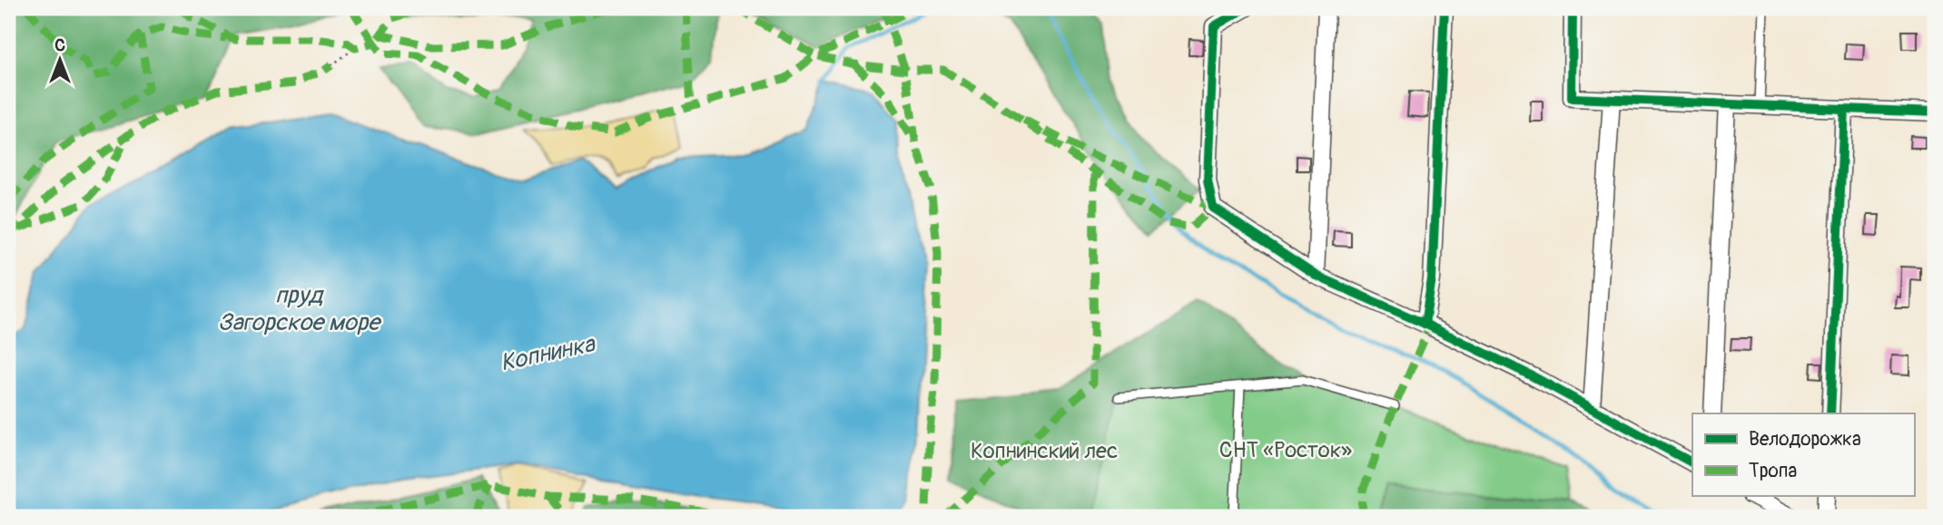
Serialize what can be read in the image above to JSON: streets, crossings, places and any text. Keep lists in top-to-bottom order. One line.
{"water":["пруд Загорское море","Копнинка"],"parks":["СНТ «Росток»","Копнинский лес"],"legend":["Велодорожка","Тропа"],"north":"top"}
